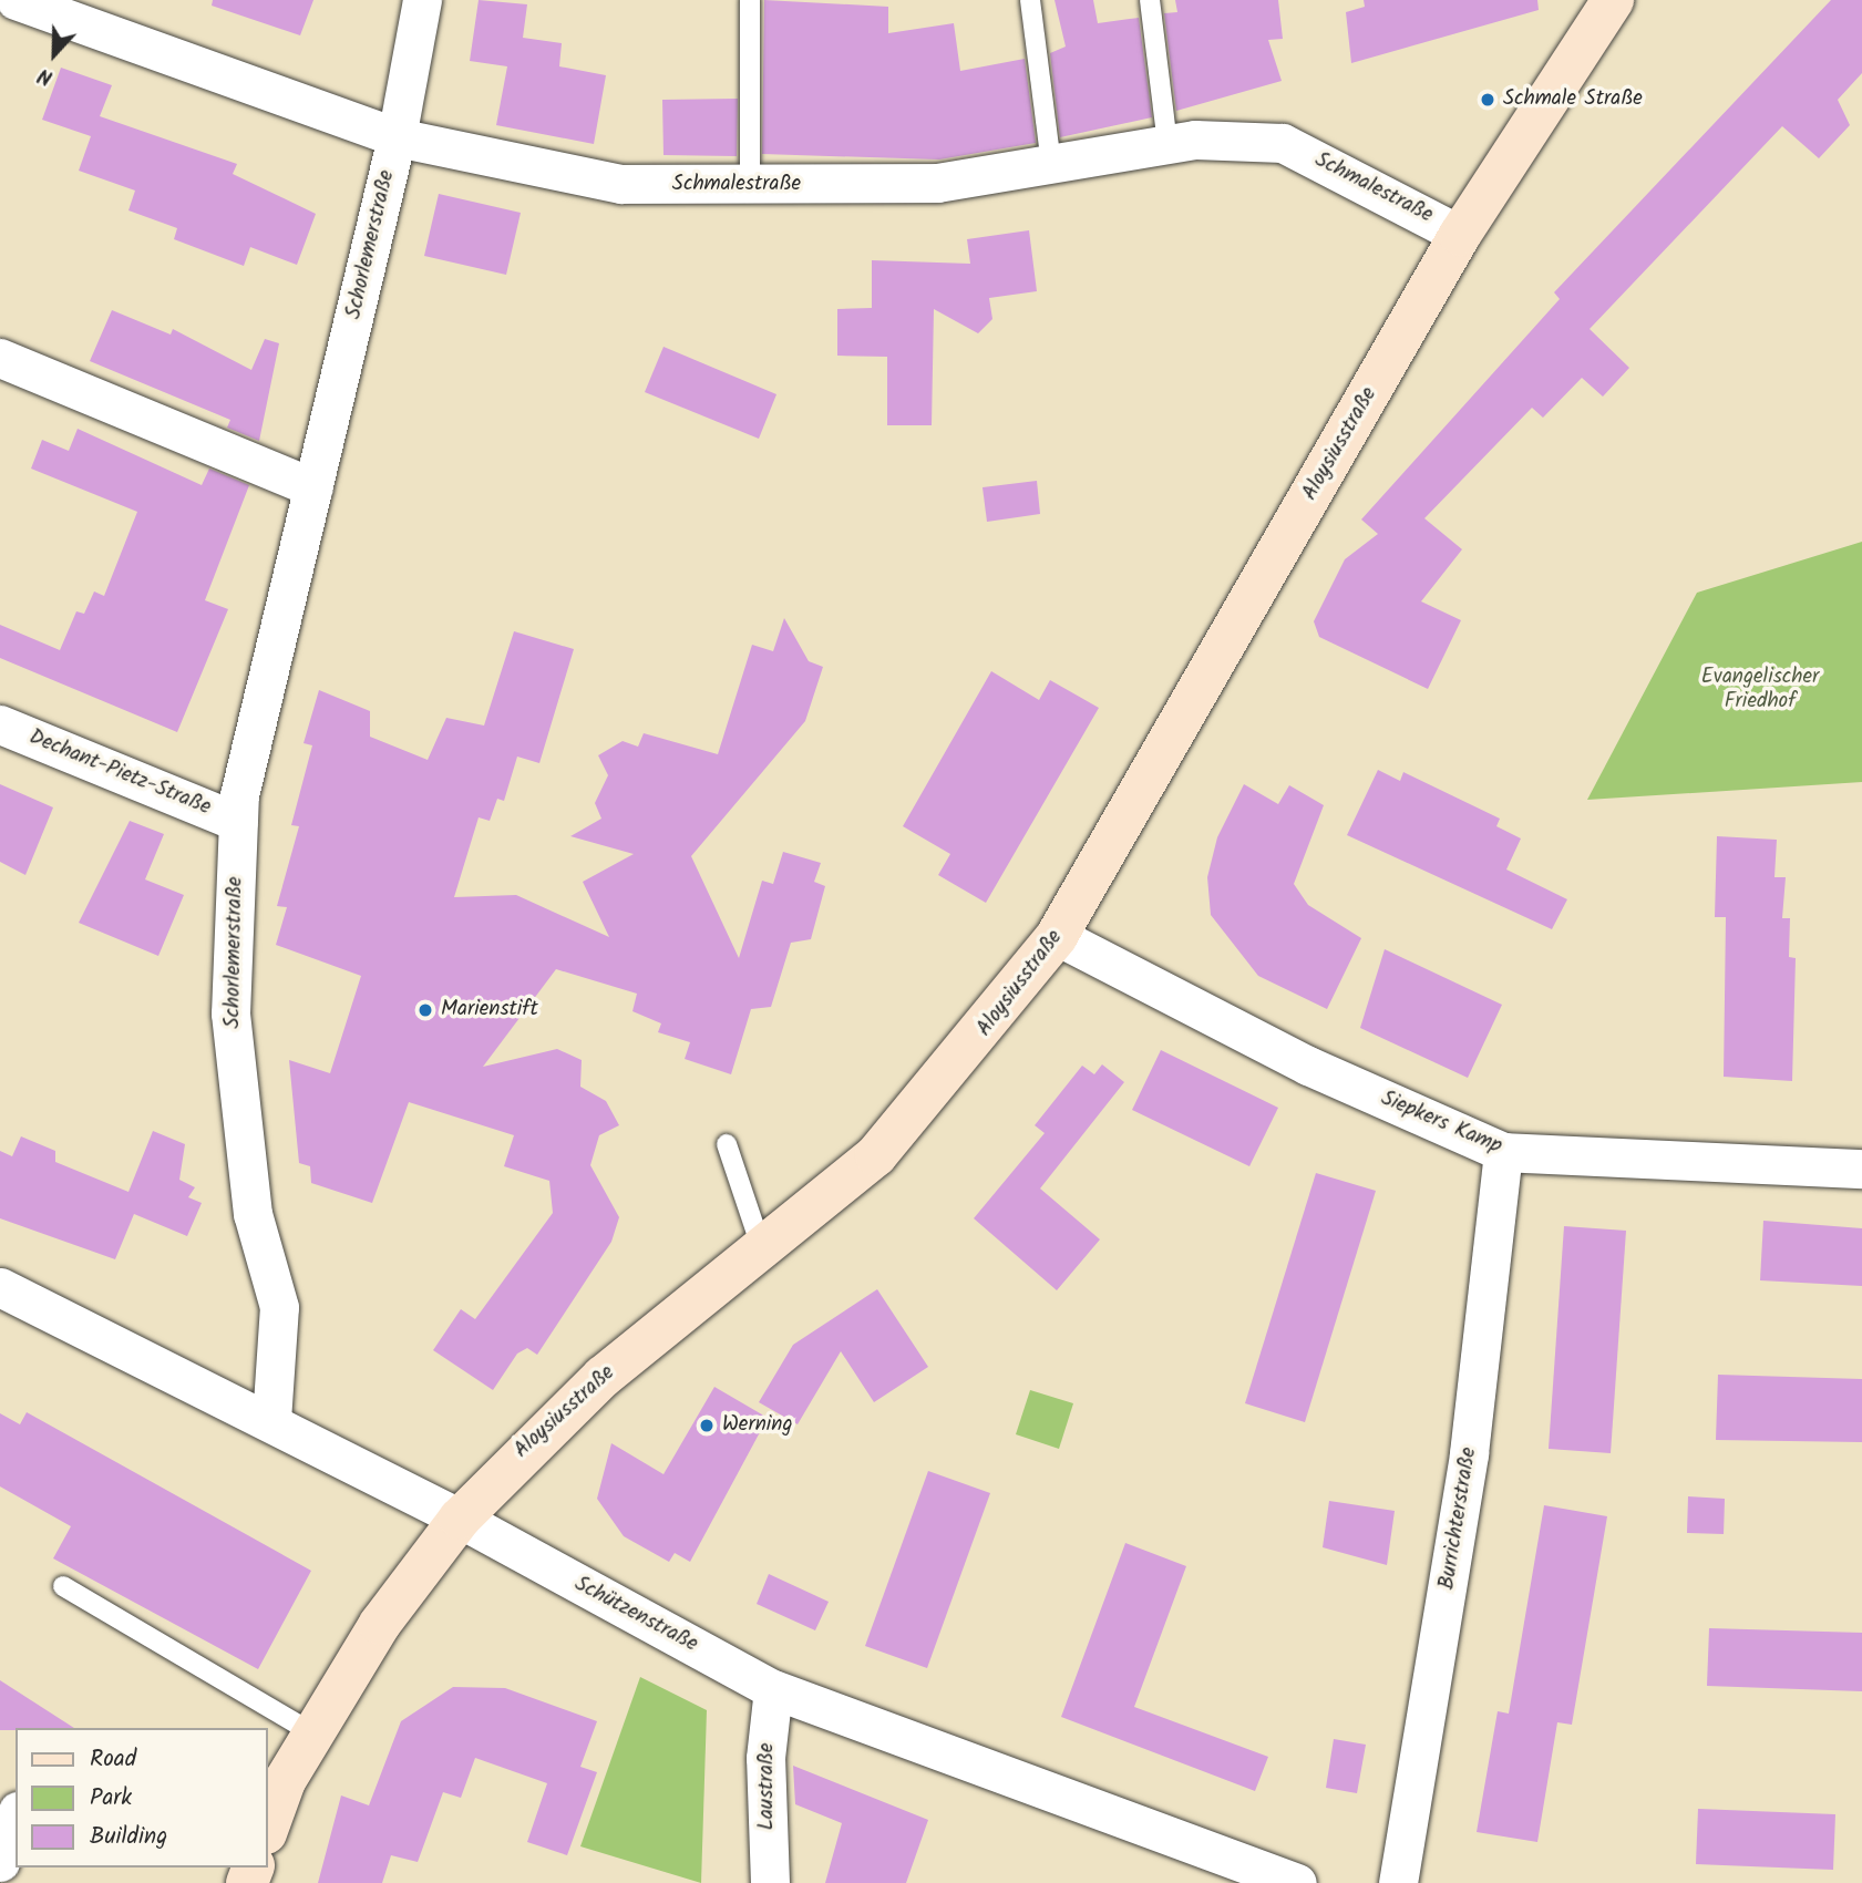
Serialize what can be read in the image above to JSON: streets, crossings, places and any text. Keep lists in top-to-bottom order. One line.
{"streets":{"street":["Schmalestraße","Schorlemerstraße","Aloysiusstraße","Dechant-Pietz-Straße","Siepkers Kamp","Burrichterstraße","Schützenstraße","Laustraße"]},"crossings":[["Schmalestraße","Schorlemerstraße"],["Schmalestraße","Aloysiusstraße"],["Schorlemerstraße","Dechant-Pietz-Straße"],["Schorlemerstraße","Schützenstraße"],["Aloysiusstraße","Siepkers Kamp"],["Aloysiusstraße","Schützenstraße"],["Siepkers Kamp","Burrichterstraße"],["Schützenstraße","Laustraße"]],"parks":["Evangelischer Friedhof"],"places":["Schmale Straße","Marienstift","Werning"],"legend":["Road","Park","Building"],"north":"bottom"}
